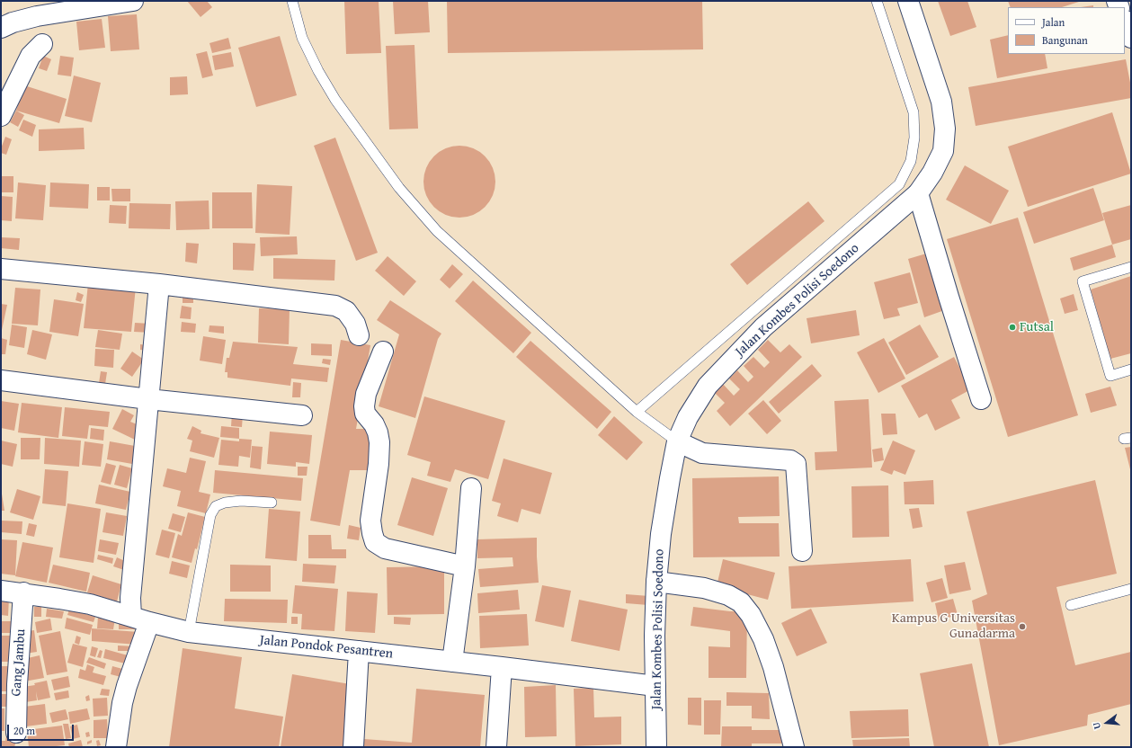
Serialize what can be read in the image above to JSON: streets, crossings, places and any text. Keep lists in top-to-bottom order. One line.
{"streets":{"street":["Jalan Kombes Polisi Soedono","Jalan Pondok Pesantren","Gang Jambu"]},"crossings":[["Jalan Kombes Polisi Soedono","Jalan Pondok Pesantren"],["Jalan Pondok Pesantren","Gang Jambu"]],"places":["Futsal","Kampus G Universitas Gunadarma"],"legend":["Jalan","Bangunan"],"scale_bar":"20 m","north":"left"}
